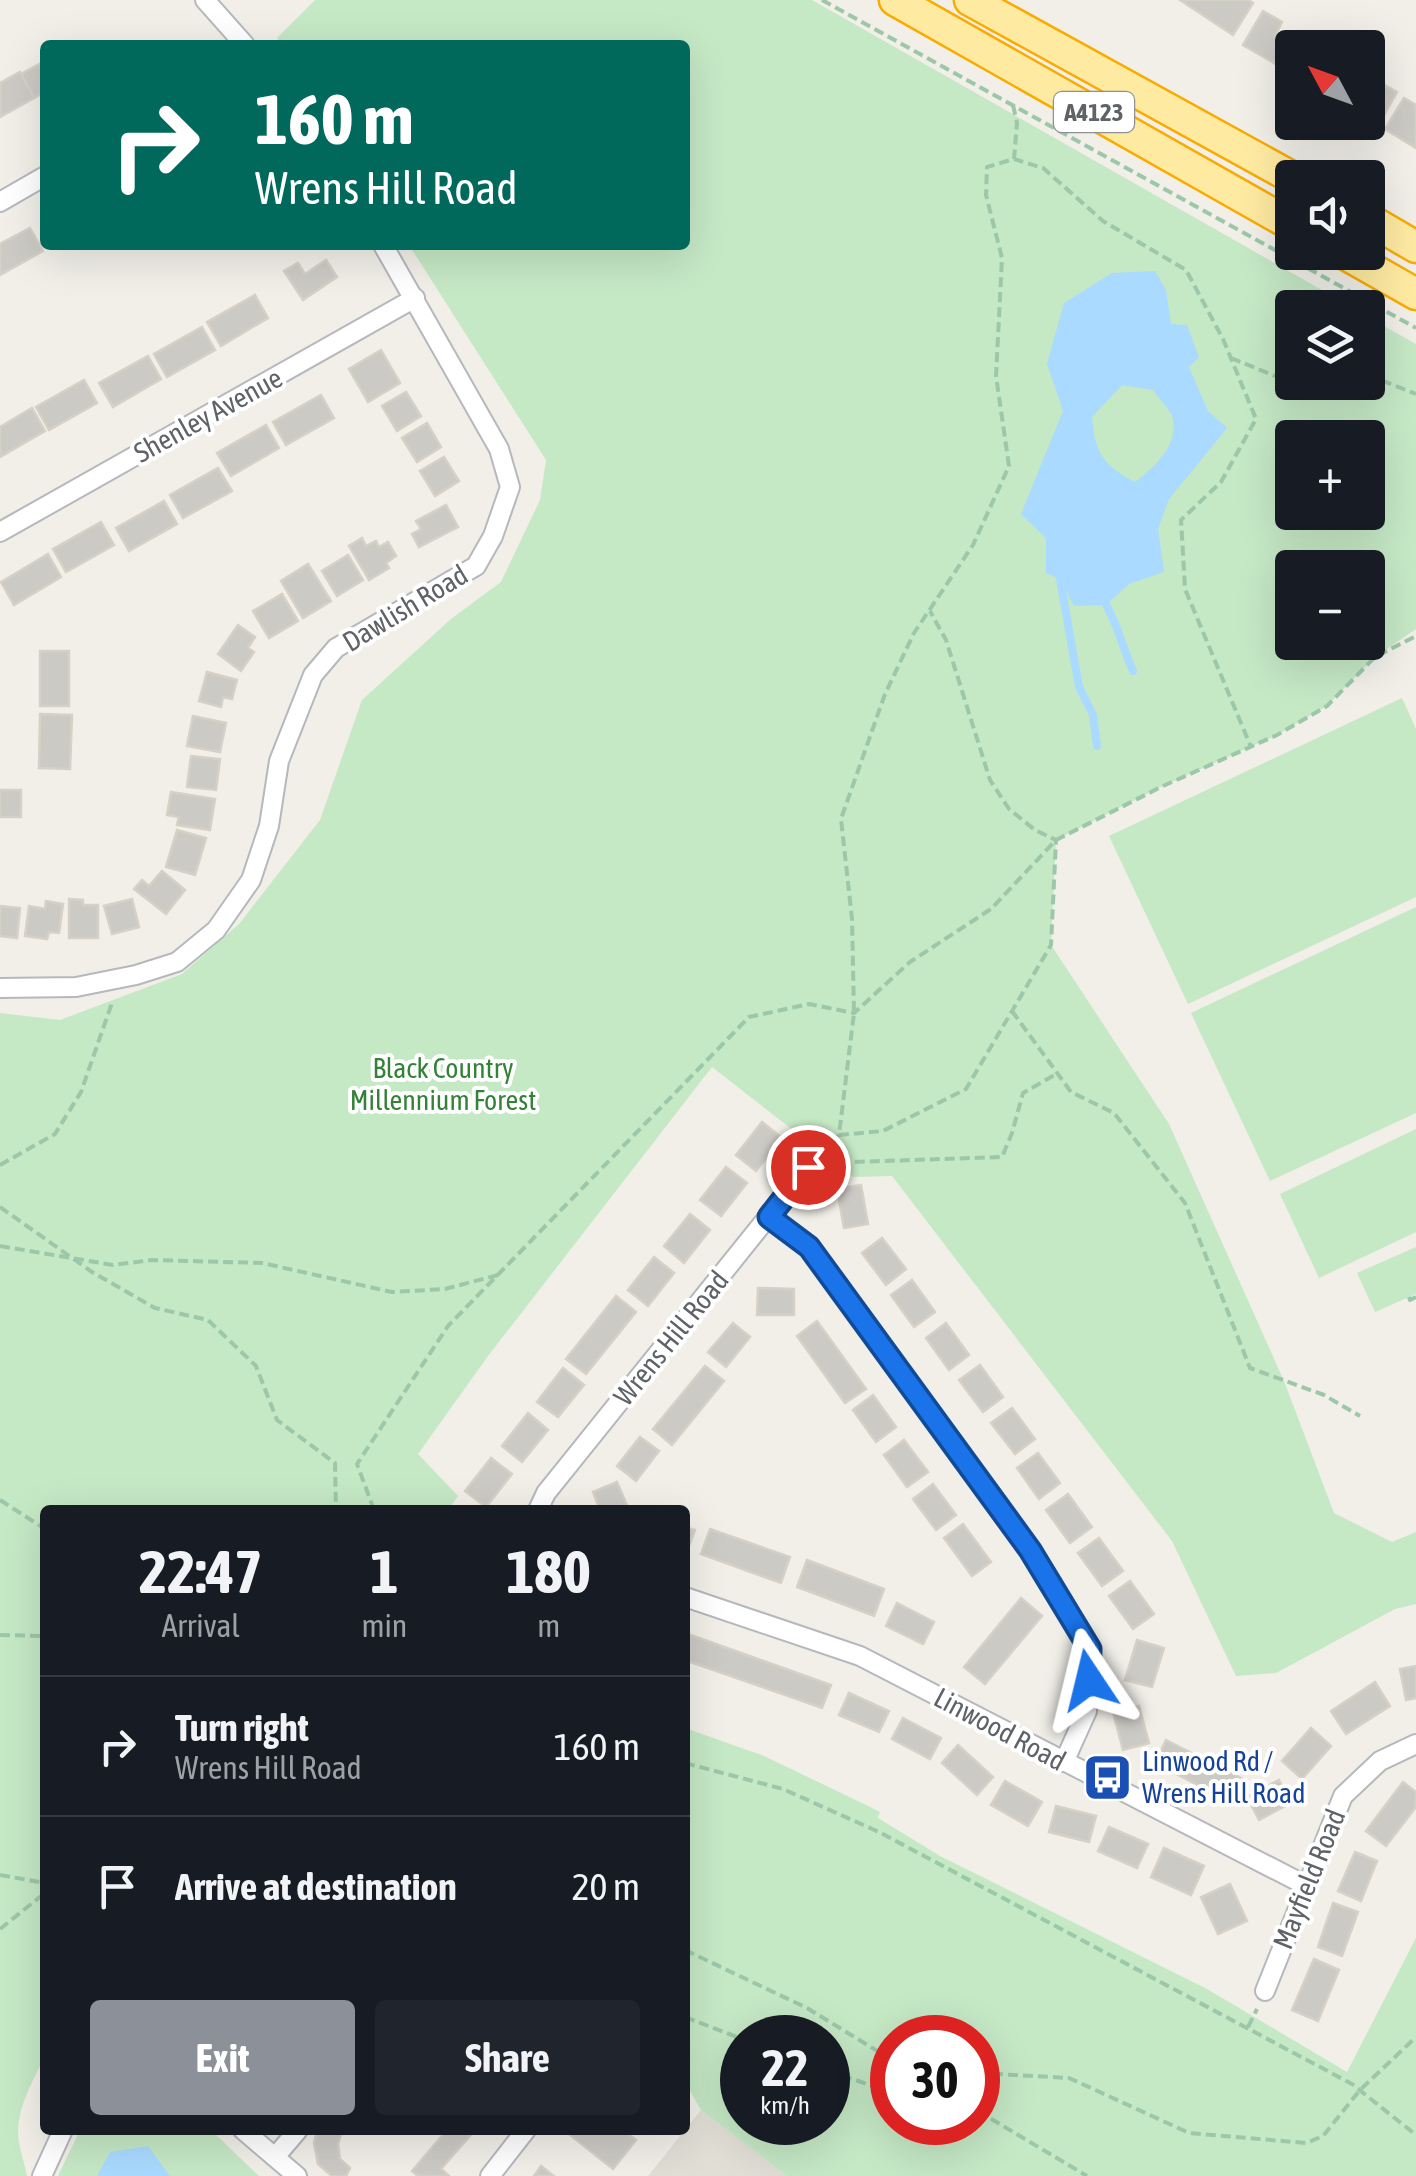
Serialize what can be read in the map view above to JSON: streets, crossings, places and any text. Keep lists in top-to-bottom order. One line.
{"streets":{"highway":["A4123"],"street":["Shenley Avenue","Dawlish Road","Wrens Hill Road","Linwood Road","Mayfield Road"]},"crossings":[["Shenley Avenue","Dawlish Road"],["Linwood Road","Mayfield Road"]],"parks":["Black Country Millennium Forest"],"places":{"bus stop":["Linwood Rd / Wrens Hill Road"]},"north":"top left","page":{"map_buttons":["+","−"],"turn":["160 m","Wrens Hill Road"],"eta":["22:47","Arrival","1","min","180","m"],"list":[{"name":"Turn right","note":"Wrens Hill Road","value":"160 m"},{"name":"Arrive at destination","value":"20 m"}],"buttons":["Exit","Share"],"speed":"22 km/h","limit":"30"}}
